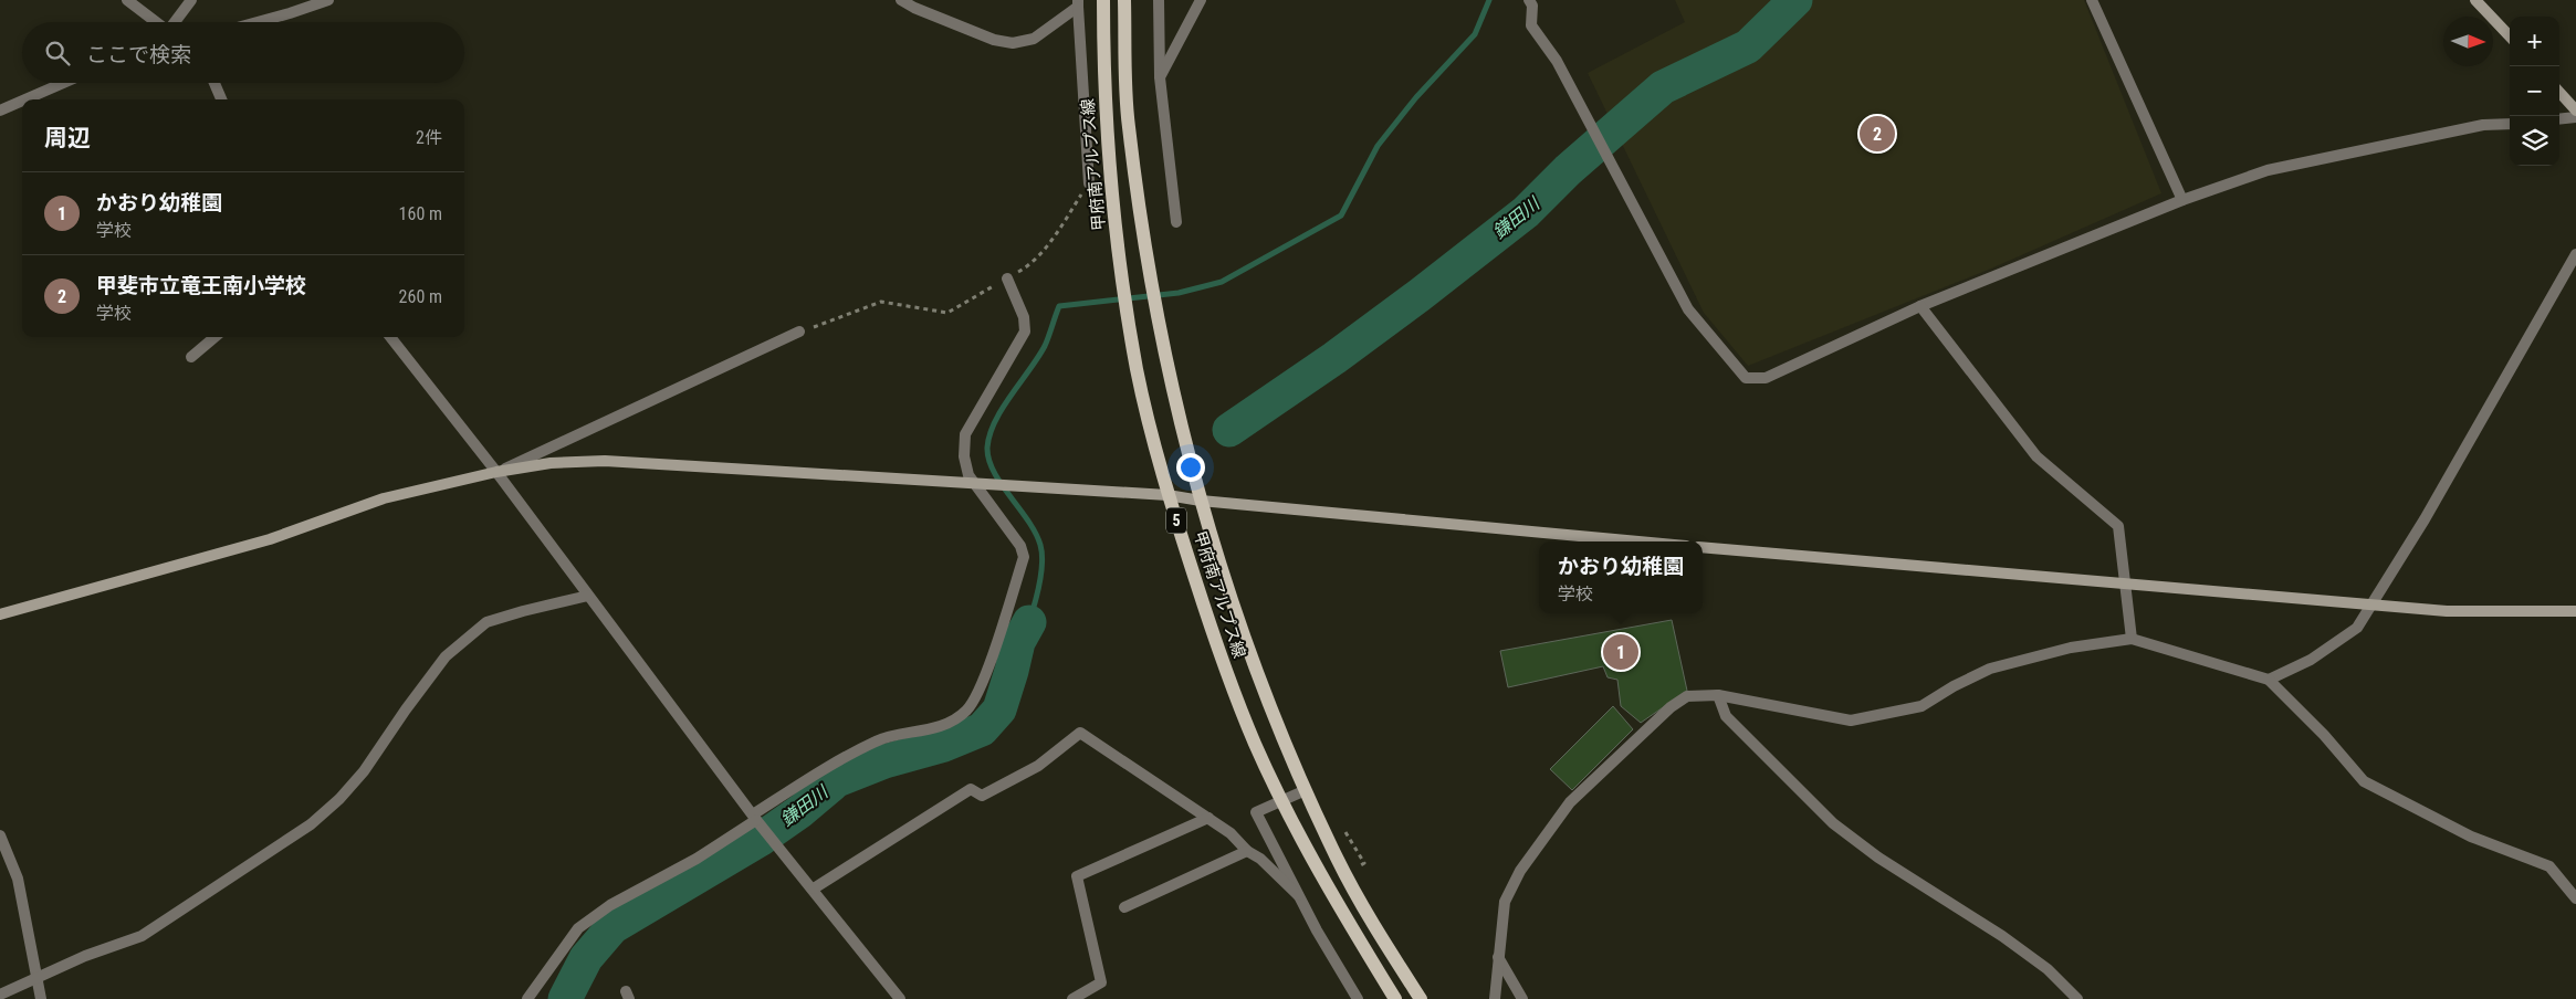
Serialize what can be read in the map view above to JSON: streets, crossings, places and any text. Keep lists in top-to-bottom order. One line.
{"streets":{"main road":["甲府南アルプス線","5"]},"water":["鎌田川"],"north":"right","page":{"map_buttons":["+","−"],"search":"ここで検索","heading":["周辺","2件"],"pins":["2","1"],"list":[{"mark":"1","name":"かおり幼稚園","note":"学校","value":"160 m"},{"mark":"2","name":"甲斐市立竜王南小学校","note":"学校","value":"260 m"}],"popup":["かおり幼稚園","学校"]}}
